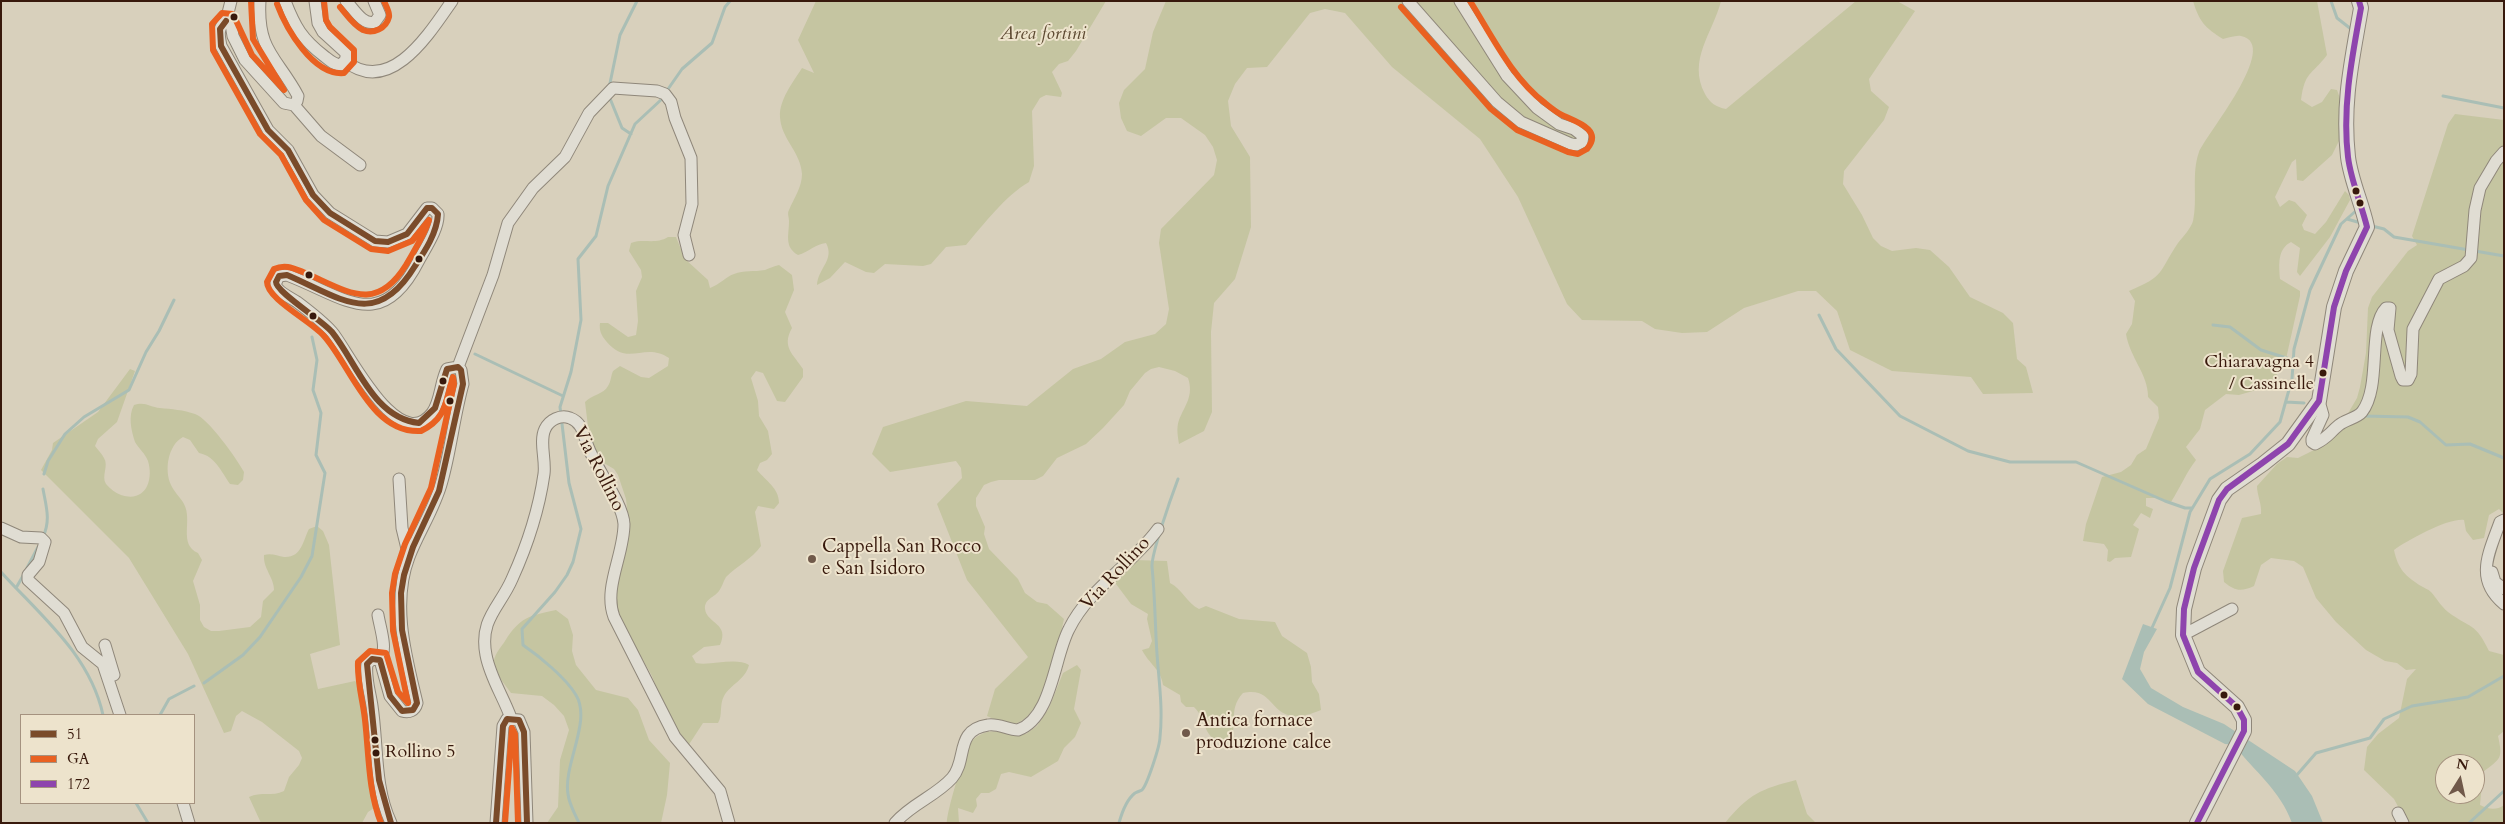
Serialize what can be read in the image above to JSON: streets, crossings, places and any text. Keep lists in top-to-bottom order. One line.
{"streets":{"street":["Via Rollino"]},"parks":["Area fortini"],"places":["Chiaravagna 4 / Cassinelle","Cappella San Rocco e San Isidoro","Antica fornace produzione calce","Rollino 5"],"lines":["transit line GA","transit line 172","transit line 51"],"legend":["51","GA","172"],"north":"top"}
